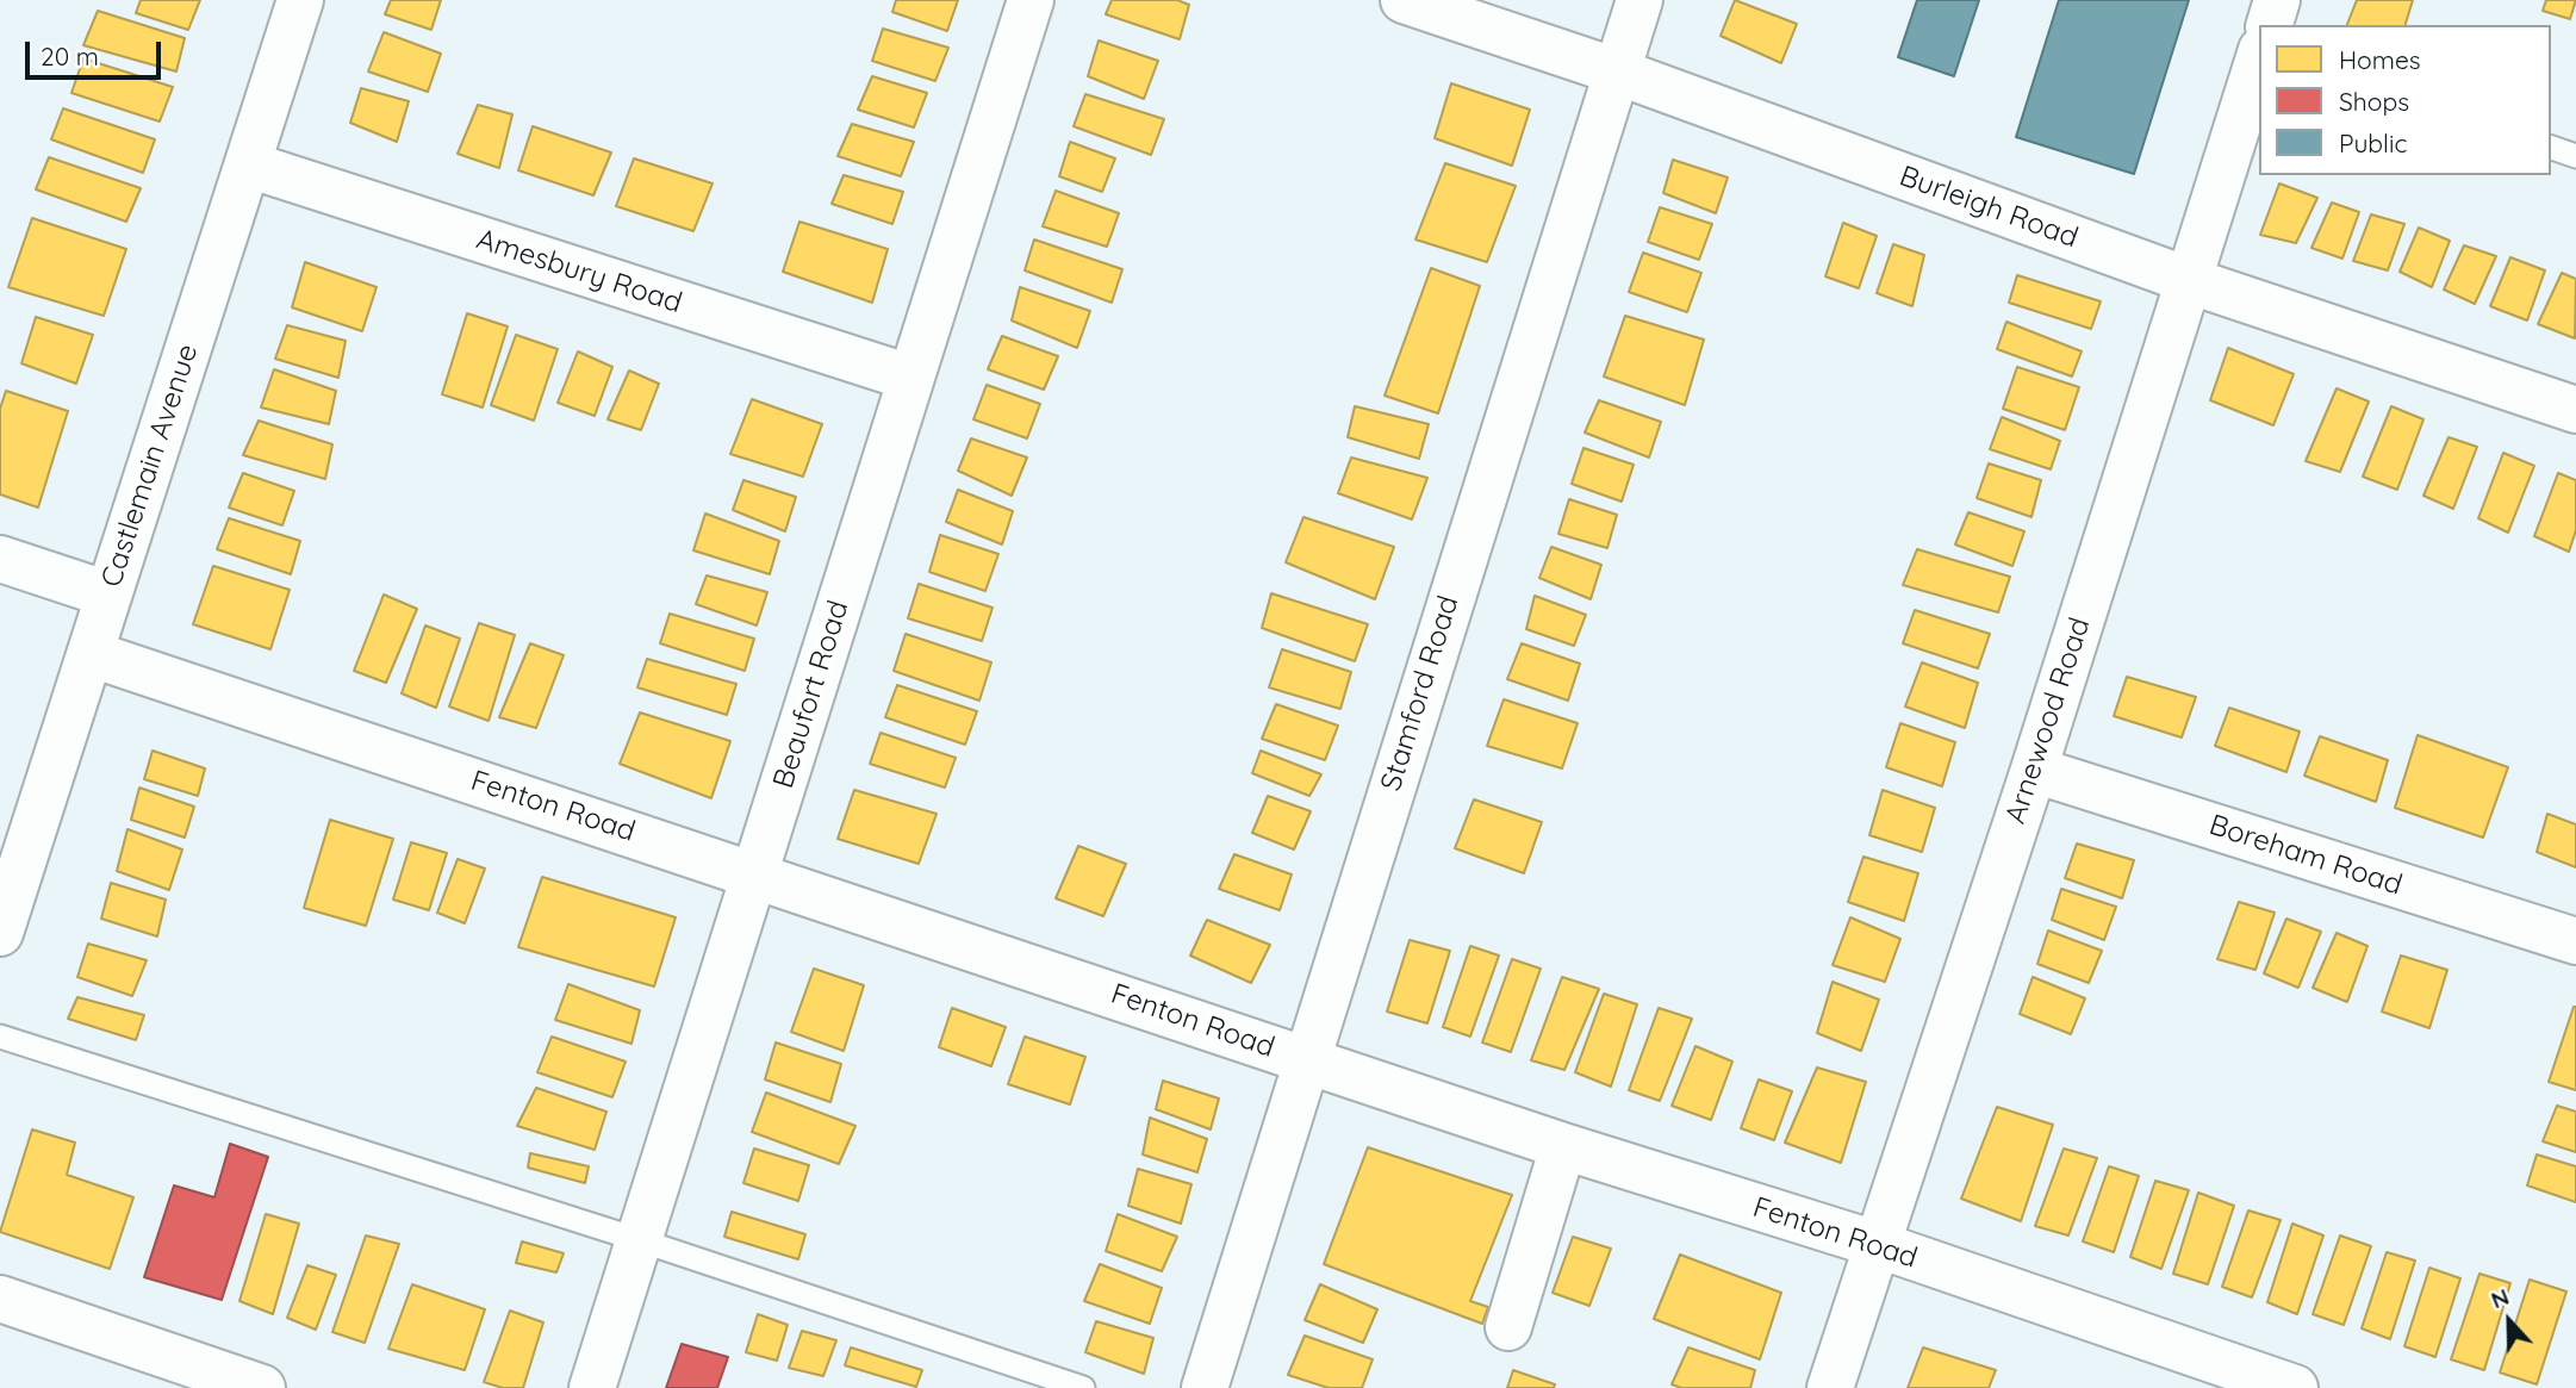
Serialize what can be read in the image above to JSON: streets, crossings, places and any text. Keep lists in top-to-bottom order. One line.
{"streets":{"street":["Burleigh Road","Amesbury Road","Castlemain Avenue","Stamford Road","Beaufort Road","Arnewood Road","Fenton Road","Boreham Road"]},"crossings":[["Burleigh Road","Stamford Road"],["Burleigh Road","Arnewood Road"],["Amesbury Road","Castlemain Avenue"],["Amesbury Road","Beaufort Road"],["Castlemain Avenue","Fenton Road"],["Stamford Road","Fenton Road"],["Beaufort Road","Fenton Road"],["Arnewood Road","Fenton Road"],["Arnewood Road","Boreham Road"]],"legend":["Homes","Shops","Public"],"scale_bar":"20 m","north":"top"}
